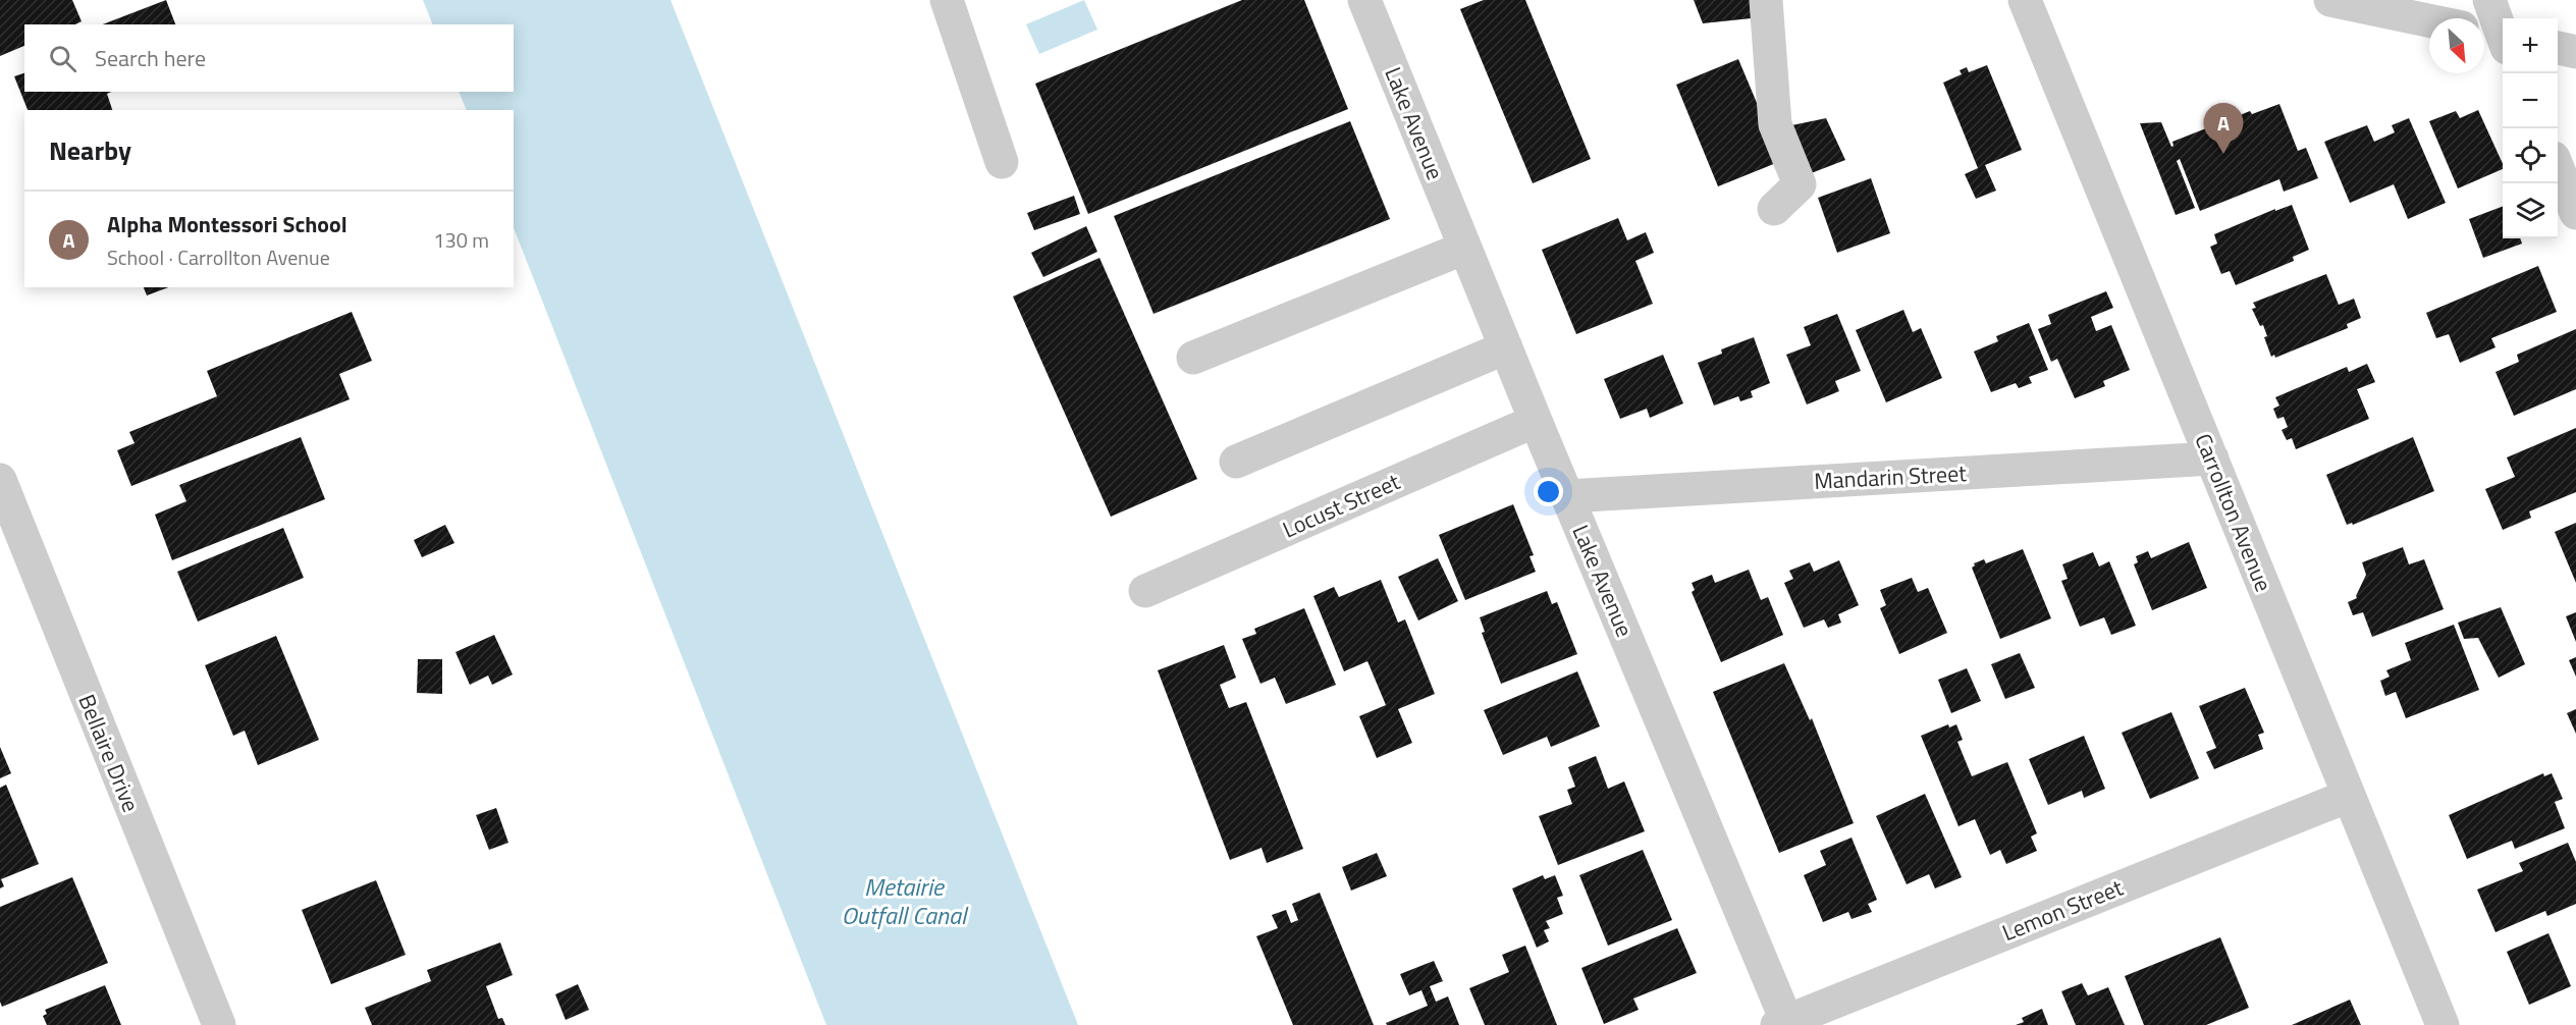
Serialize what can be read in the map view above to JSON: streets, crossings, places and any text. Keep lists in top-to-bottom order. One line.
{"streets":{"street":["Lake Avenue","Mandarin Street","Locust Street","Carrollton Avenue","Bellaire Drive","Lemon Street"]},"crossings":[["Lake Avenue","Mandarin Street"],["Lake Avenue","Locust Street"],["Lake Avenue","Lemon Street"],["Mandarin Street","Carrollton Avenue"],["Carrollton Avenue","Lemon Street"]],"water":["Metairie Outfall Canal"],"north":"bottom right","page":{"map_buttons":["+","−"],"search":"Search here","pins":"A","heading":"Nearby","list":[{"mark":"A","name":"Alpha Montessori School","note":"School · Carrollton Avenue","value":"130 m"}]}}
